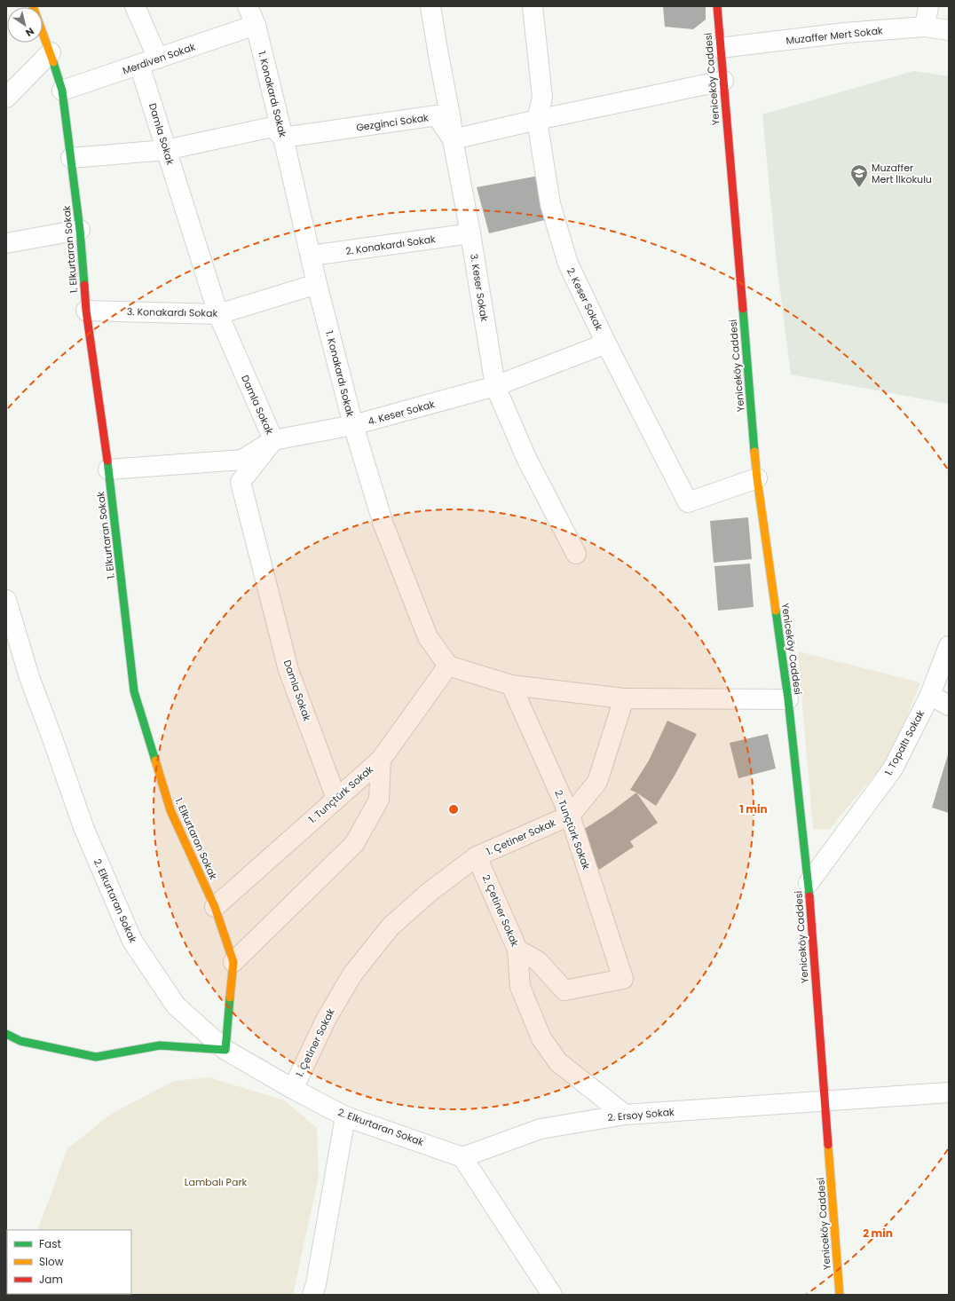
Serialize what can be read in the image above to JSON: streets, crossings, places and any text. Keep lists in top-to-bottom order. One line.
{"streets":{"street":["Muzaffer Mert Sokak","Merdiven Sokak","Yeniceköy Caddesi","1. Konakardı Sokak","Gezginci Sokak","Damla Sokak","2. Konakardı Sokak","1. Elkurtaran Sokak","3. Keser Sokak","2. Keser Sokak","3. Konakardı Sokak","4. Keser Sokak","1. Topaltı Sokak","1. Tunçtürk Sokak","2. Tunçtürk Sokak","1. Çetiner Sokak","2. Elkurtaran Sokak","2. Çetiner Sokak","2. Ersoy Sokak"]},"crossings":[["Muzaffer Mert Sokak","Yeniceköy Caddesi"],["Merdiven Sokak","1. Konakardı Sokak"],["Merdiven Sokak","Damla Sokak"],["Merdiven Sokak","1. Elkurtaran Sokak"],["Yeniceköy Caddesi","2. Keser Sokak"],["Yeniceköy Caddesi","1. Topaltı Sokak"],["Yeniceköy Caddesi","2. Ersoy Sokak"],["1. Konakardı Sokak","Gezginci Sokak"],["1. Konakardı Sokak","2. Konakardı Sokak"],["1. Konakardı Sokak","3. Konakardı Sokak"],["1. Konakardı Sokak","4. Keser Sokak"],["1. Konakardı Sokak","1. Tunçtürk Sokak"],["Gezginci Sokak","3. Keser Sokak"],["Damla Sokak","3. Konakardı Sokak"],["Damla Sokak","4. Keser Sokak"],["Damla Sokak","1. Tunçtürk Sokak"],["2. Konakardı Sokak","3. Keser Sokak"],["1. Elkurtaran Sokak","3. Konakardı Sokak"],["1. Elkurtaran Sokak","4. Keser Sokak"],["1. Elkurtaran Sokak","1. Tunçtürk Sokak"],["1. Elkurtaran Sokak","2. Elkurtaran Sokak"],["3. Keser Sokak","4. Keser Sokak"],["2. Keser Sokak","4. Keser Sokak"],["2. Tunçtürk Sokak","1. Çetiner Sokak"],["2. Tunçtürk Sokak","2. Çetiner Sokak"],["1. Çetiner Sokak","2. Elkurtaran Sokak"],["1. Çetiner Sokak","2. Çetiner Sokak"],["2. Elkurtaran Sokak","2. Ersoy Sokak"],["2. Çetiner Sokak","2. Ersoy Sokak"]],"parks":["Lambalı Park"],"places":{"school or university":["Muzaffer Mert İlkokulu"]},"legend":["Fast","Slow","Jam"],"north":"bottom right","rings":["1 min","2 min"]}
